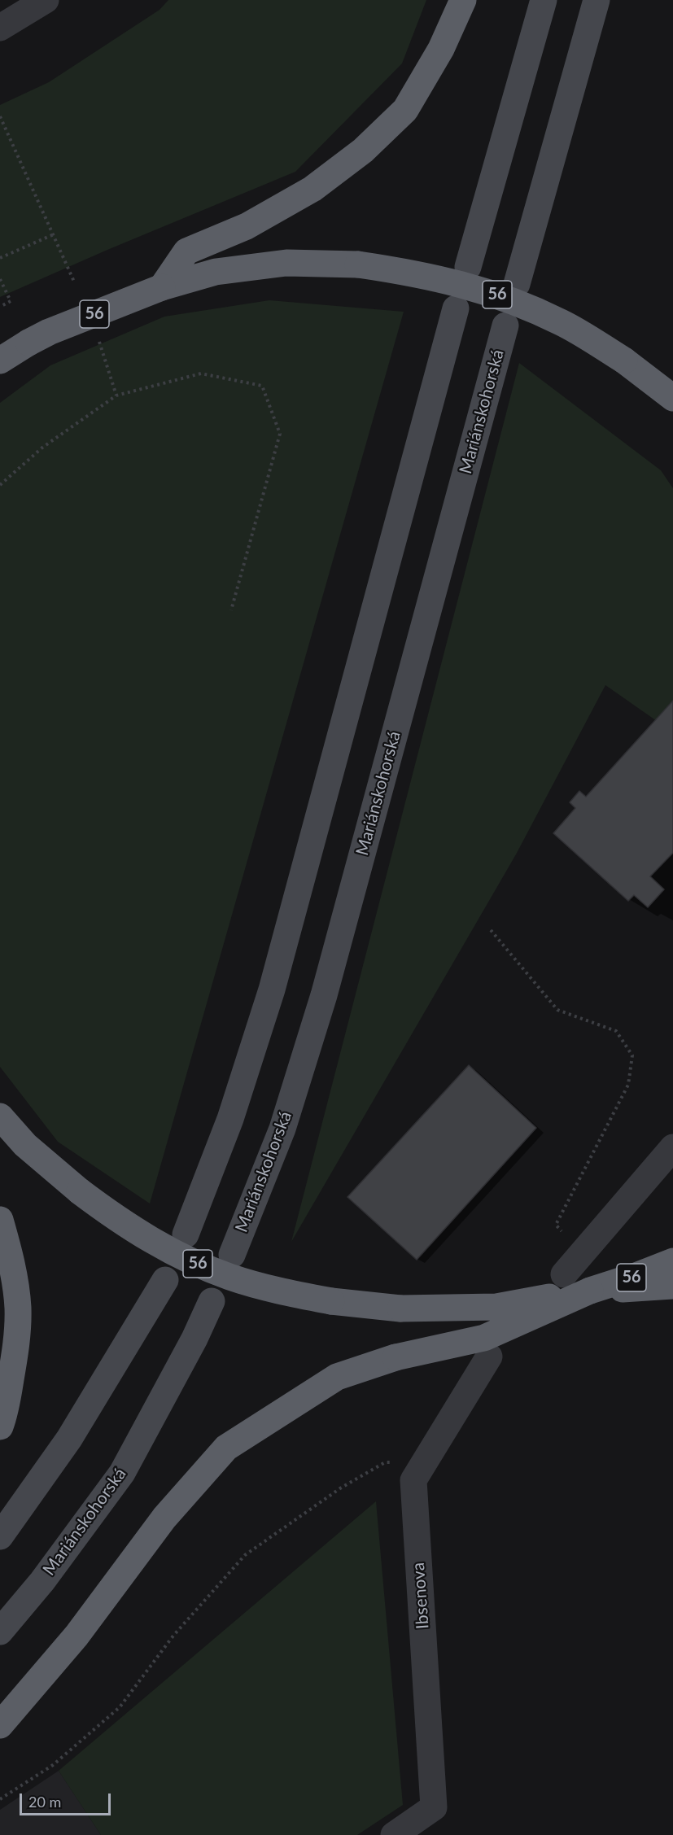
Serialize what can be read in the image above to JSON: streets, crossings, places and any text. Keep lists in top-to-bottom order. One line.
{"streets":{"highway":["56"],"main road":["Mariánskohorská"],"street":["Ibsenova"]},"scale_bar":"20 m"}
